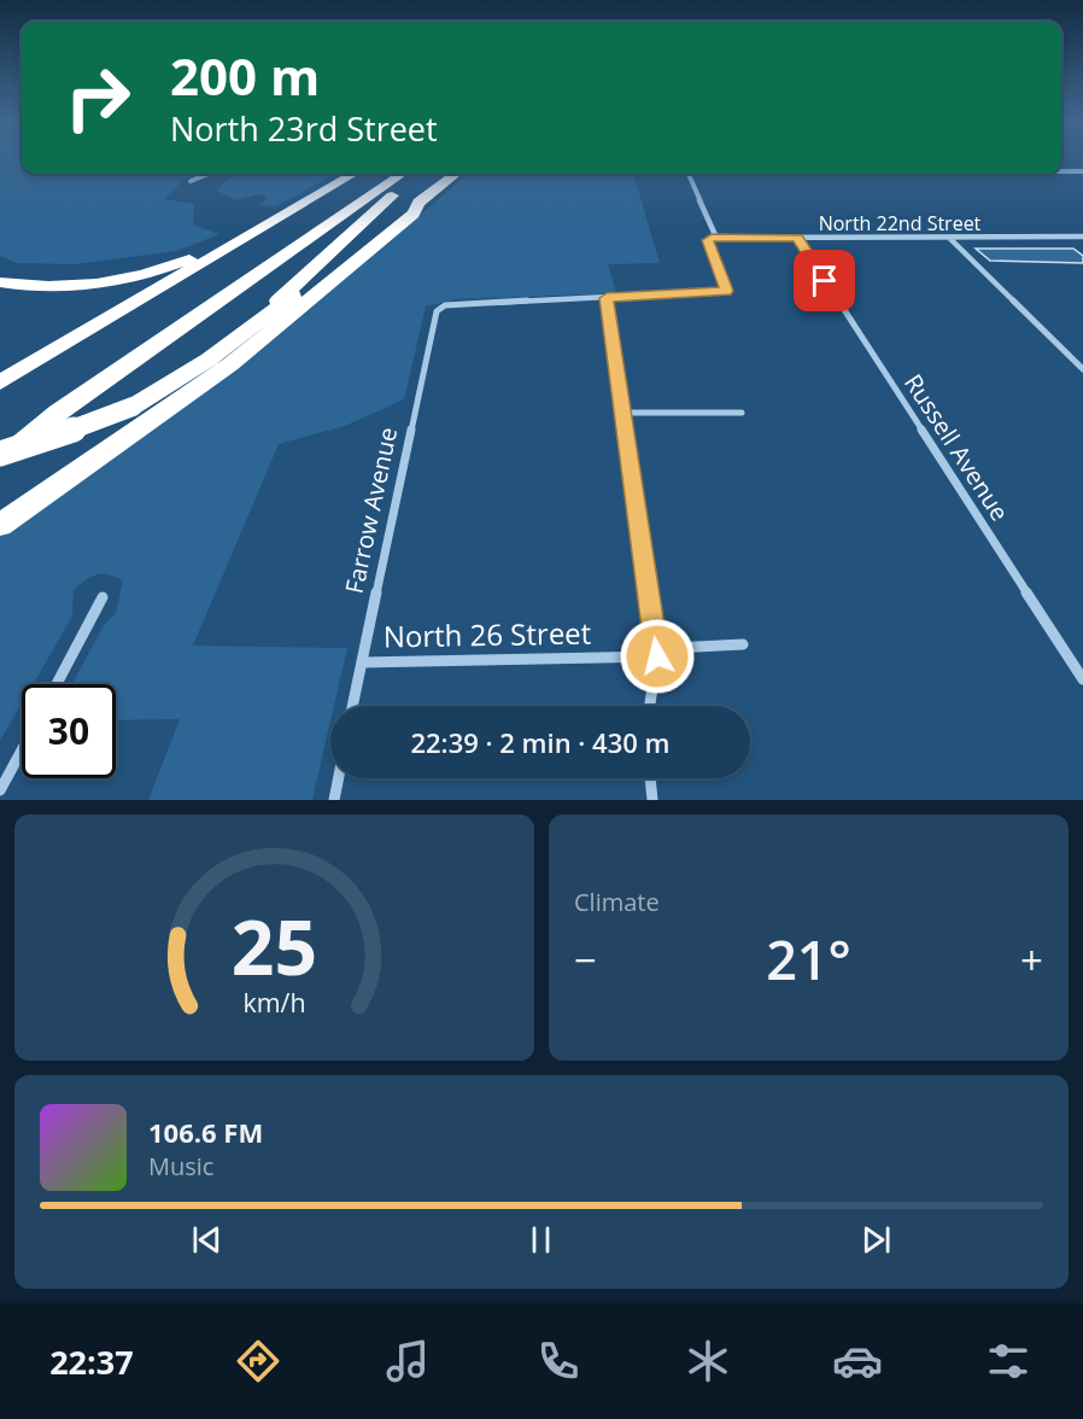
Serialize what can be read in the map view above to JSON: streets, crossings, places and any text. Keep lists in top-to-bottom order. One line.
{"streets":{"street":["North 22nd Street","Russell Avenue","Farrow Avenue","North 26 Street"]},"crossings":[["North 22nd Street","Russell Avenue"],["Farrow Avenue","North 26 Street"]],"page":{"turn":["200 m","North 23rd Street"],"limit":"30","trip":"22:39 · 2 min · 430 m","tile":"Climate","heat":["−","21°","+"],"song":["106.6 FM","Music"],"tabs":"22:37","gauge":["25","km/h"]}}
